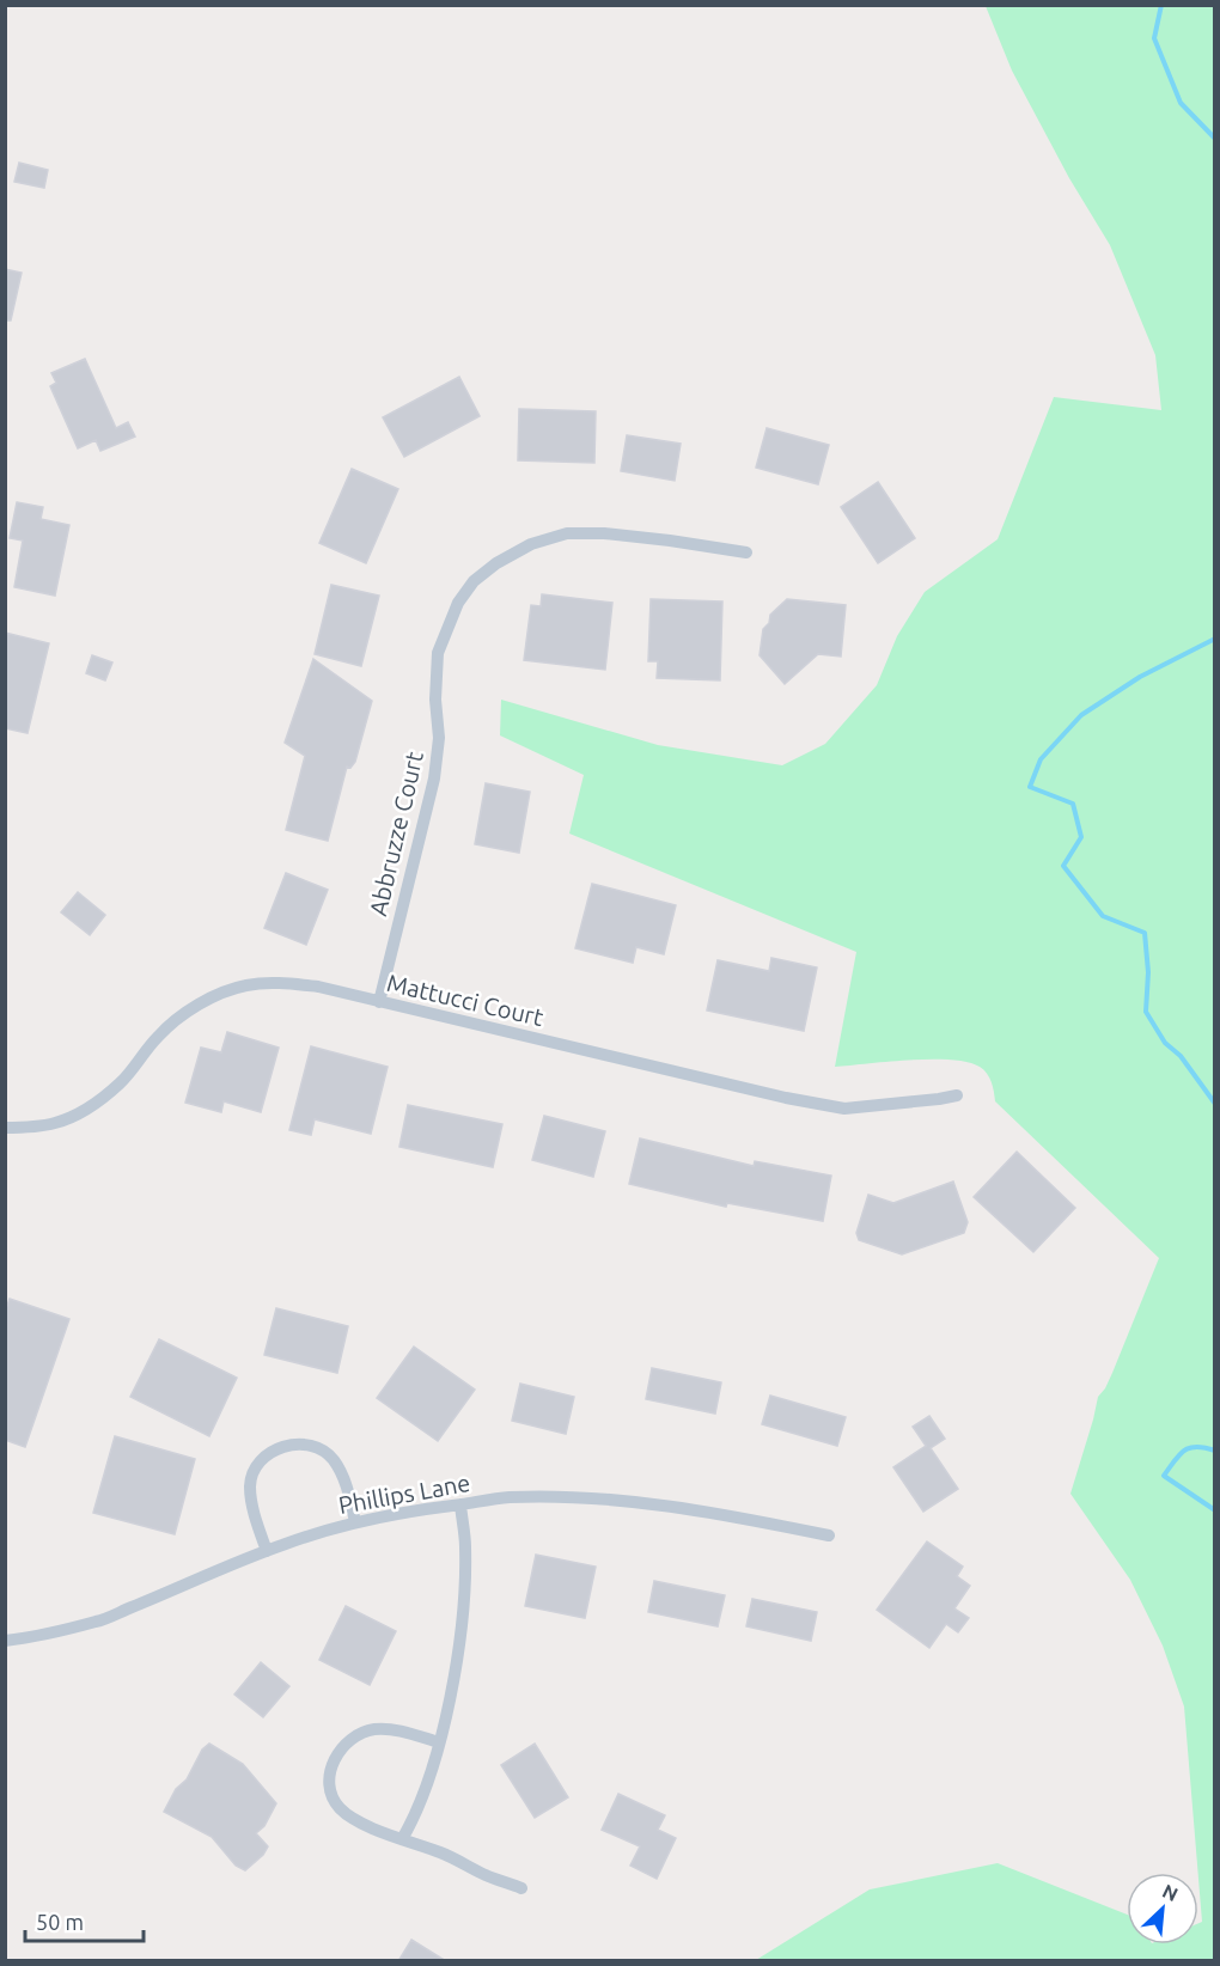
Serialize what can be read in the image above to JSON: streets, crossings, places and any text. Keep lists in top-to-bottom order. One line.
{"streets":{"street":["Abbruzze Court","Mattucci Court","Phillips Lane"]},"crossings":[["Abbruzze Court","Mattucci Court"]],"scale_bar":"50 m","north":"top right"}
